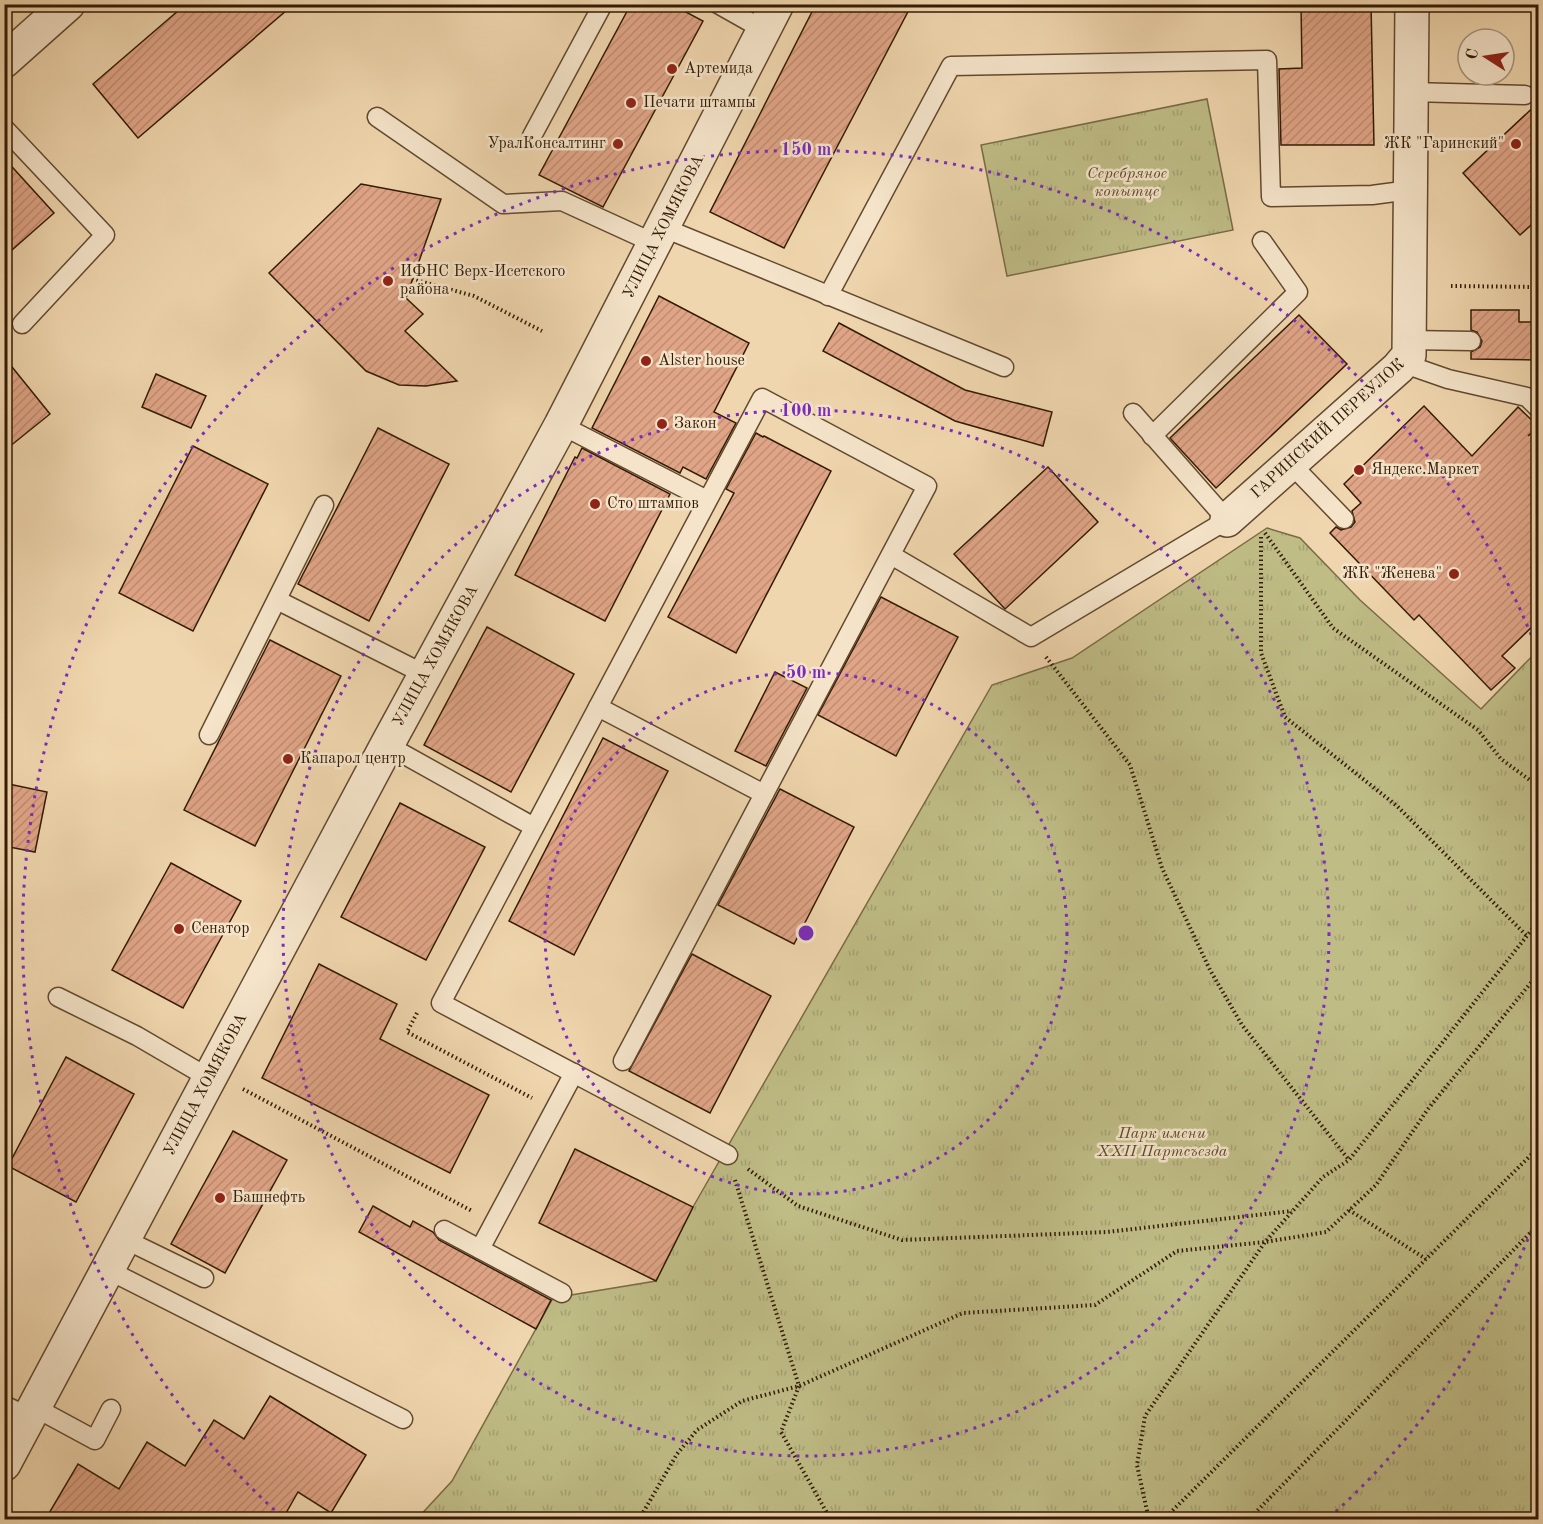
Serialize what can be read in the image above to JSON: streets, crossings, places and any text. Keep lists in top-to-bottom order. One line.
{"streets":{"street":["УЛИЦА ХОМЯКОВА","ГАРИНСКИЙ ПЕРЕУЛОК"]},"parks":["Серебряное копытце","Парк имени XXII Партсъезда"],"places":["Артемида","Печати штампы","УралКонсалтинг","ЖК \"Гаринский\"","ИФНС Верх-Исетского района","Alster house","Закон","Яндекс.Маркет","Сто штампов","ЖК \"Женева\"","Капарол центр","Сенатор","Башнефть"],"north":"left","rings":["150 m","100 m","50 m"]}
